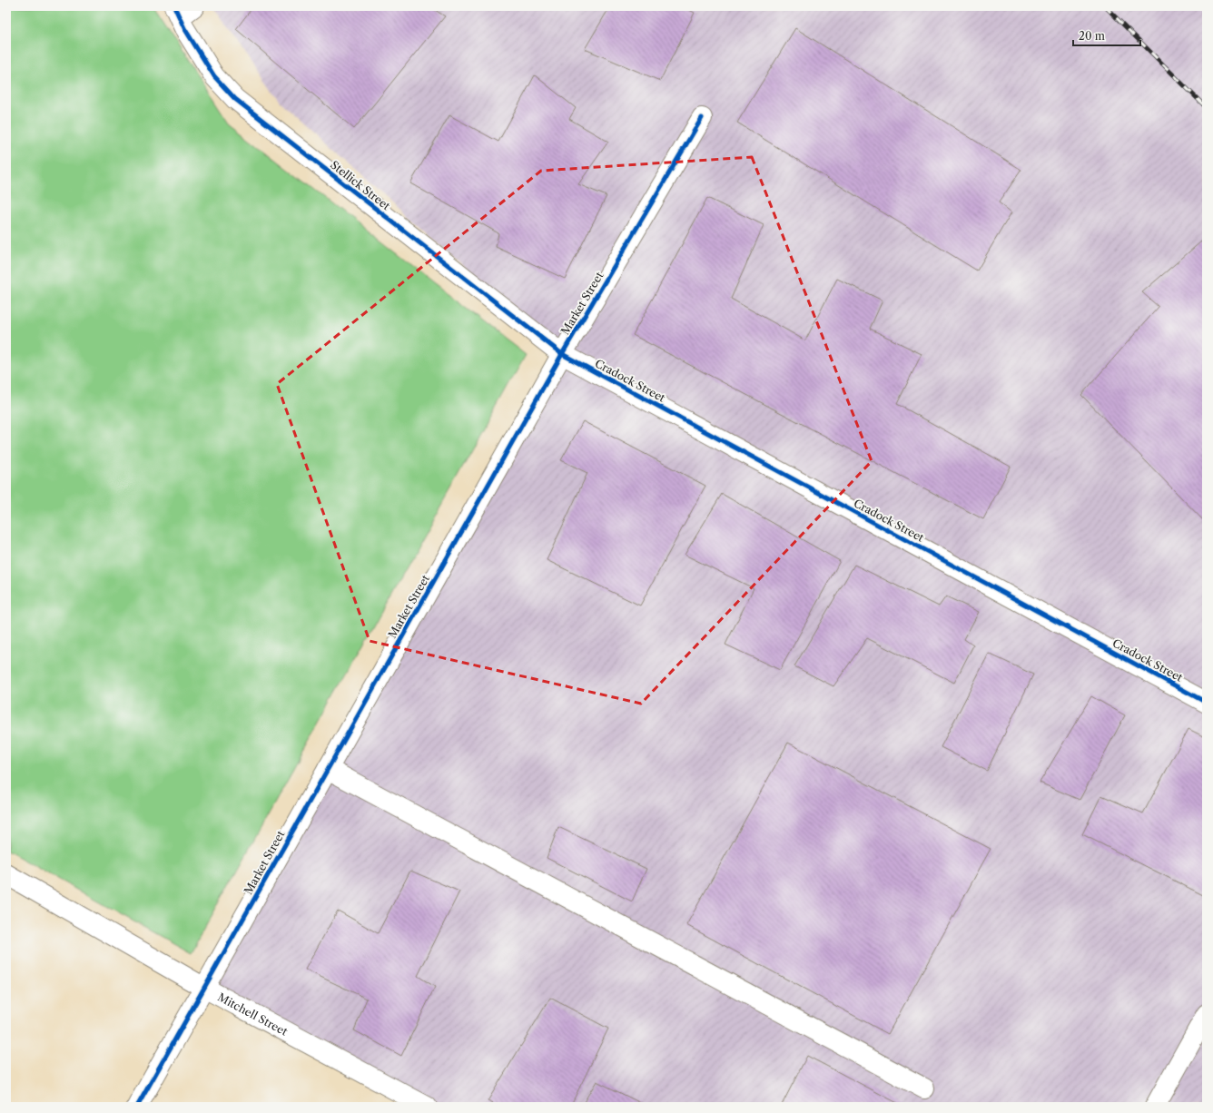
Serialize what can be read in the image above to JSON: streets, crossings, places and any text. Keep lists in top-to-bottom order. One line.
{"streets":{"street":["Stellick Street","Market Street","Cradock Street","Mitchell Street"]},"crossings":[["Stellick Street","Market Street"],["Stellick Street","Cradock Street"],["Market Street","Cradock Street"],["Market Street","Mitchell Street"]],"scale_bar":"20 m"}
